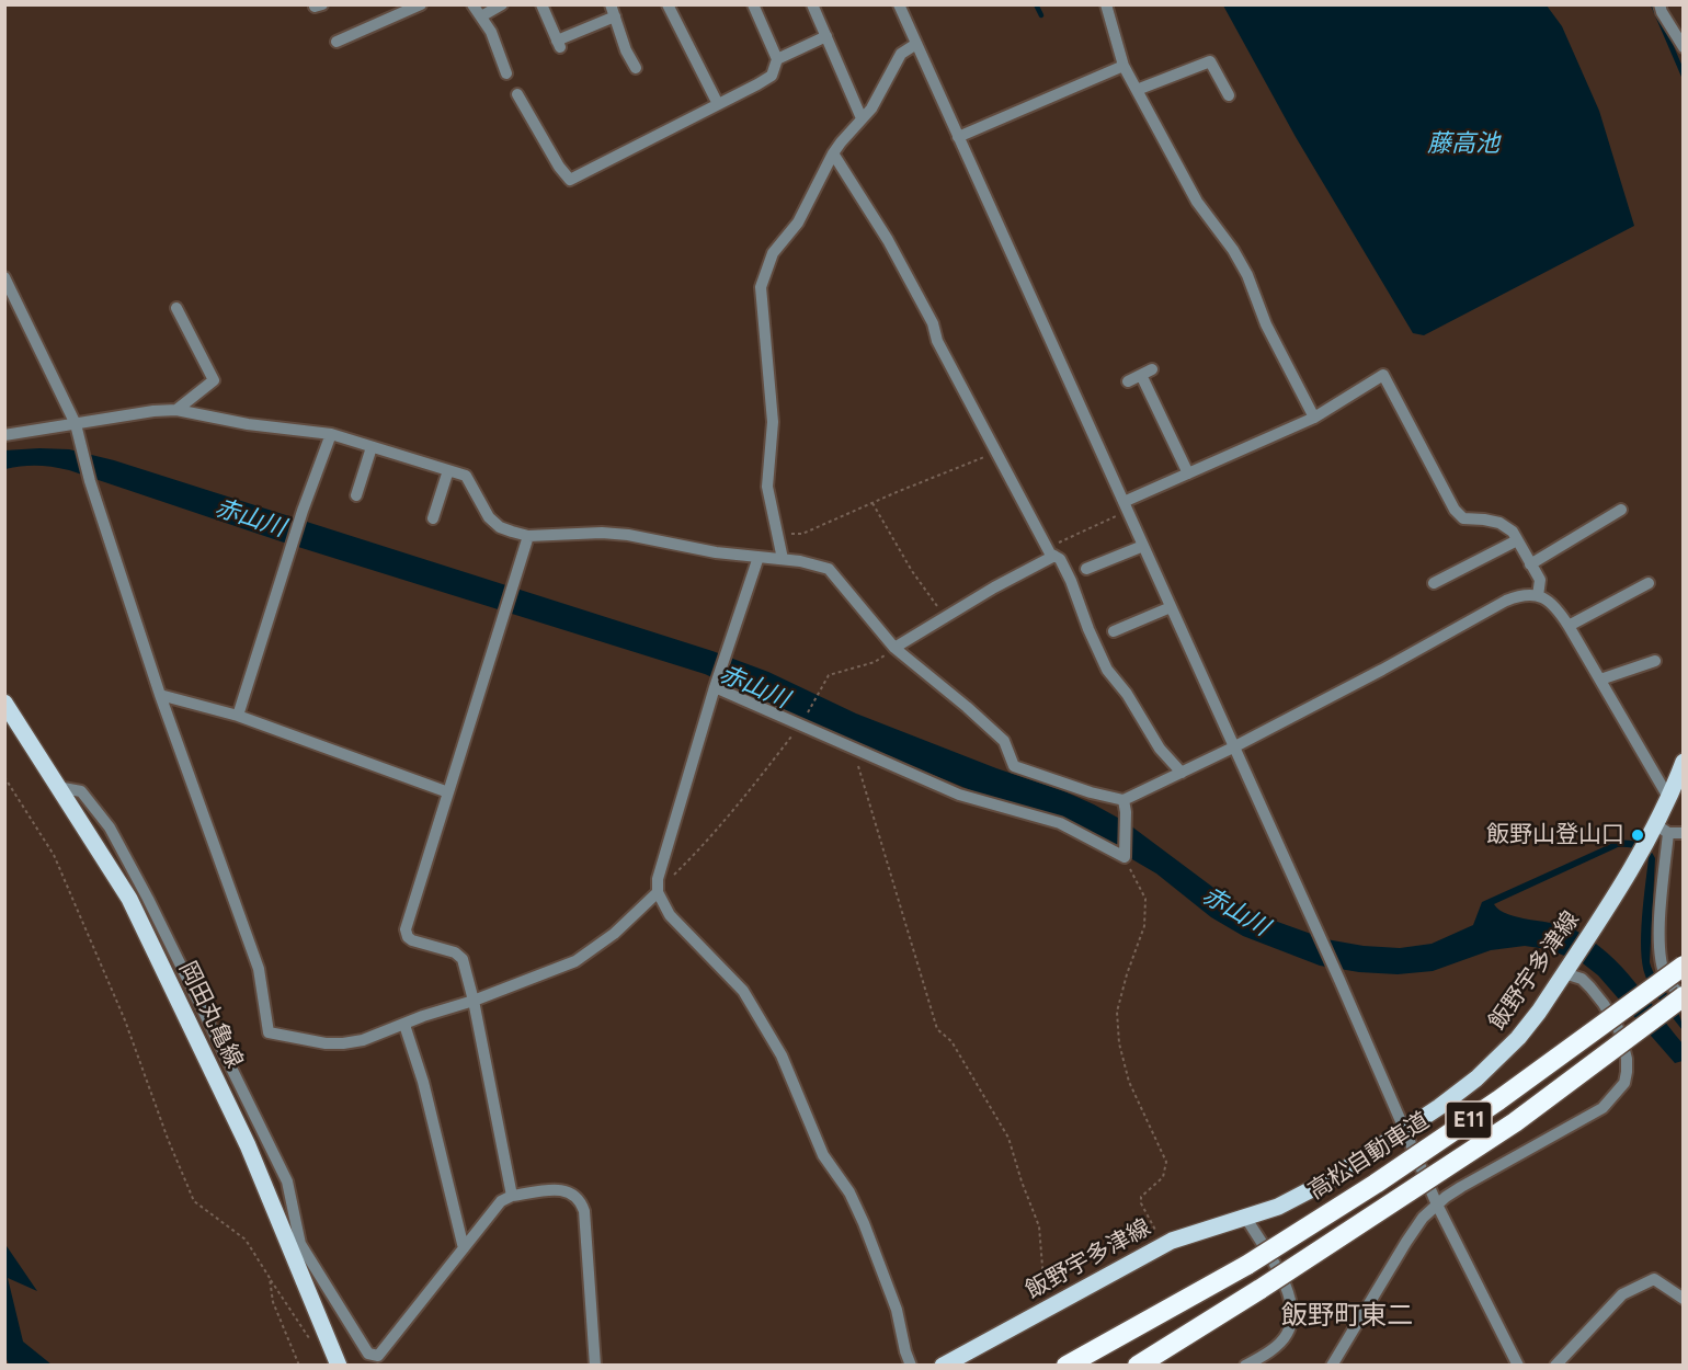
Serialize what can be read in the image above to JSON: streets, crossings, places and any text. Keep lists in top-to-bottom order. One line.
{"streets":{"highway":["E11","高松自動車道"],"main road":["飯野宇多津線","岡田丸亀線"]},"districts":["飯野町東二"],"water":["藤高池","赤山川"],"places":["飯野山登山口"]}
